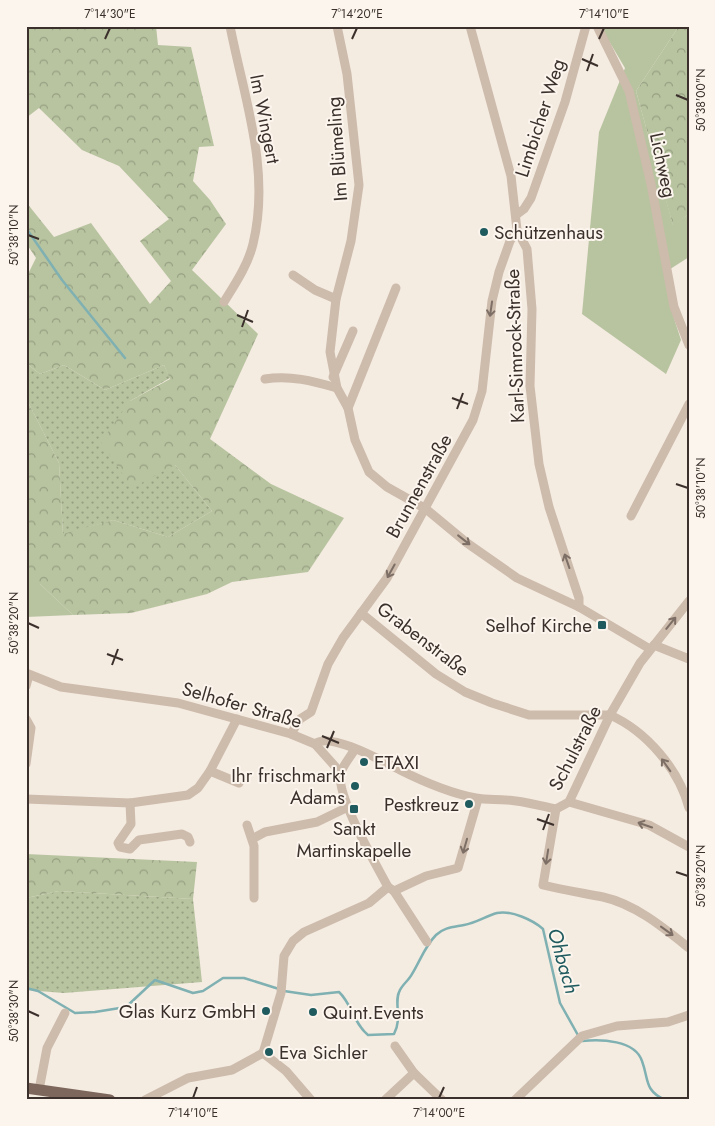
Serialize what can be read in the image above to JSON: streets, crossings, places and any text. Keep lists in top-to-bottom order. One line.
{"streets":{"street":["Limbicher Weg","Im Wingert","Im Blümeling","Lichweg","Karl-Simrock-Straße","Brunnenstraße","Grabenstraße","Selhofer Straße","Schulstraße"]},"crossings":[["Limbicher Weg","Karl-Simrock-Straße"],["Im Blümeling","Karl-Simrock-Straße"],["Im Blümeling","Brunnenstraße"],["Im Blümeling","Schulstraße"],["Karl-Simrock-Straße","Brunnenstraße"],["Brunnenstraße","Grabenstraße"],["Brunnenstraße","Selhofer Straße"],["Grabenstraße","Schulstraße"],["Selhofer Straße","Schulstraße"]],"one_way":["Karl-Simrock-Straße","Brunnenstraße"],"water":["Ohbach"],"places":{"other":["Schützenhaus","ETAXI","Ihr frischmarkt Adams","Pestkreuz","Glas Kurz GmbH","Quint.Events","Eva Sichler"],"transit":["Selhof Kirche","Sankt Martinskapelle"]},"coordinates":["7°14'30\"E","7°14'20\"E","7°14'10\"E","50°38'00\"N","50°38'10\"N","50°38'20\"N","50°38'30\"N","7°14'00\"E"]}
